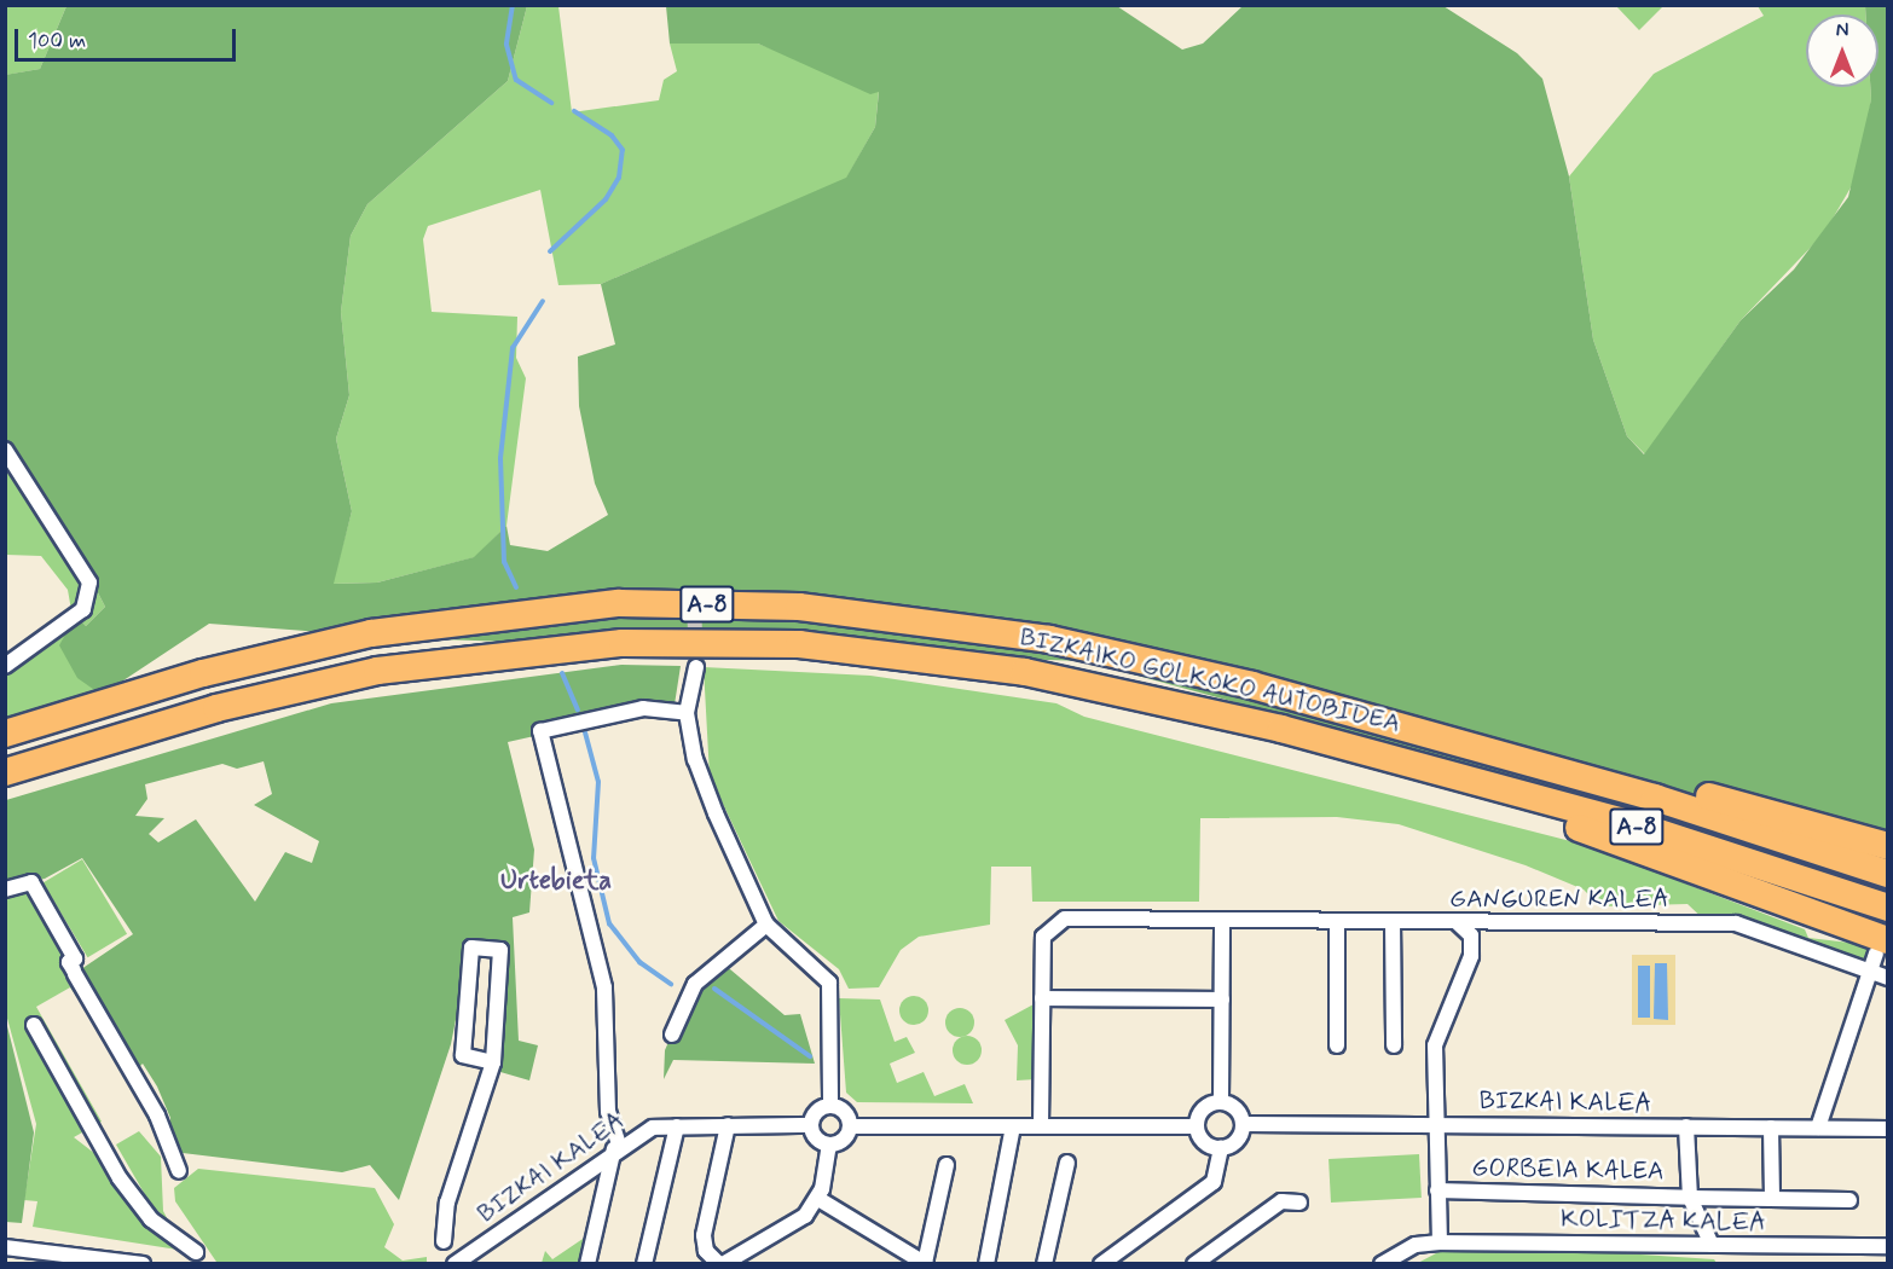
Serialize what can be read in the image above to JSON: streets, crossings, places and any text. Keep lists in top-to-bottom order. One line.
{"streets":{"highway":["A-8","BIZKAIKO GOLKOKO AUTOBIDEA"],"street":["GANGUREN KALEA","BIZKAI KALEA","GORBEIA KALEA","KOLITZA KALEA"]},"crossings":[["BIZKAI KALEA","KOLITZA KALEA"],["GORBEIA KALEA","KOLITZA KALEA"]],"districts":["Urtebieta"],"scale_bar":"100 m","north":"top"}
